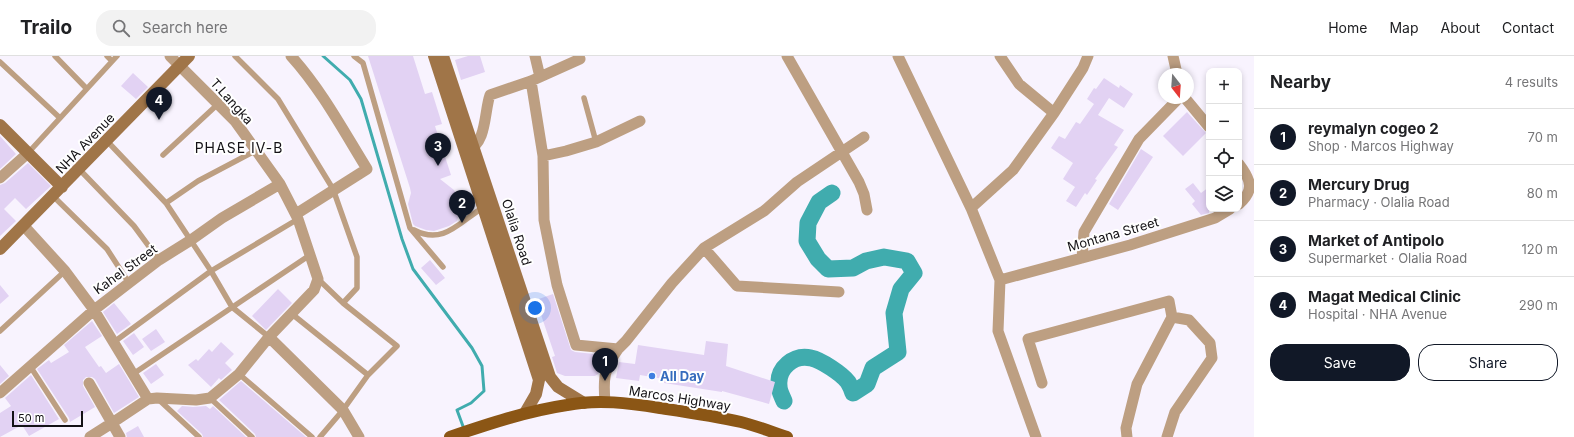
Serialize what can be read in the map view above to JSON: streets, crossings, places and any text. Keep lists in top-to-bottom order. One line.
{"streets":{"main road":["NHA Avenue","Olalia Road","Marcos Highway"],"street":["T.Langka","Montana Street","Kahel Street"]},"crossings":[["T.Langka","NHA Avenue"],["T.Langka","Kahel Street"],["Olalia Road","Marcos Highway"]],"districts":["PHASE IV-B"],"places":["All Day"],"scale_bar":"50 m","north":"bottom","page":{"header":"Trailo","search":"Search here","nav":["Home","Map","About","Contact"],"heading":["Nearby","4 results"],"map_buttons":["+","−"],"pins":["4","3","2","1"],"list":[{"mark":"1","name":"reymalyn cogeo 2","note":"Shop · Marcos Highway","value":"70 m"},{"mark":"2","name":"Mercury Drug","note":"Pharmacy · Olalia Road","value":"80 m"},{"mark":"3","name":"Market of Antipolo","note":"Supermarket · Olalia Road","value":"120 m"},{"mark":"4","name":"Magat Medical Clinic","note":"Hospital · NHA Avenue","value":"290 m"}],"buttons":["Save","Share"],"scale":"50 m"}}
